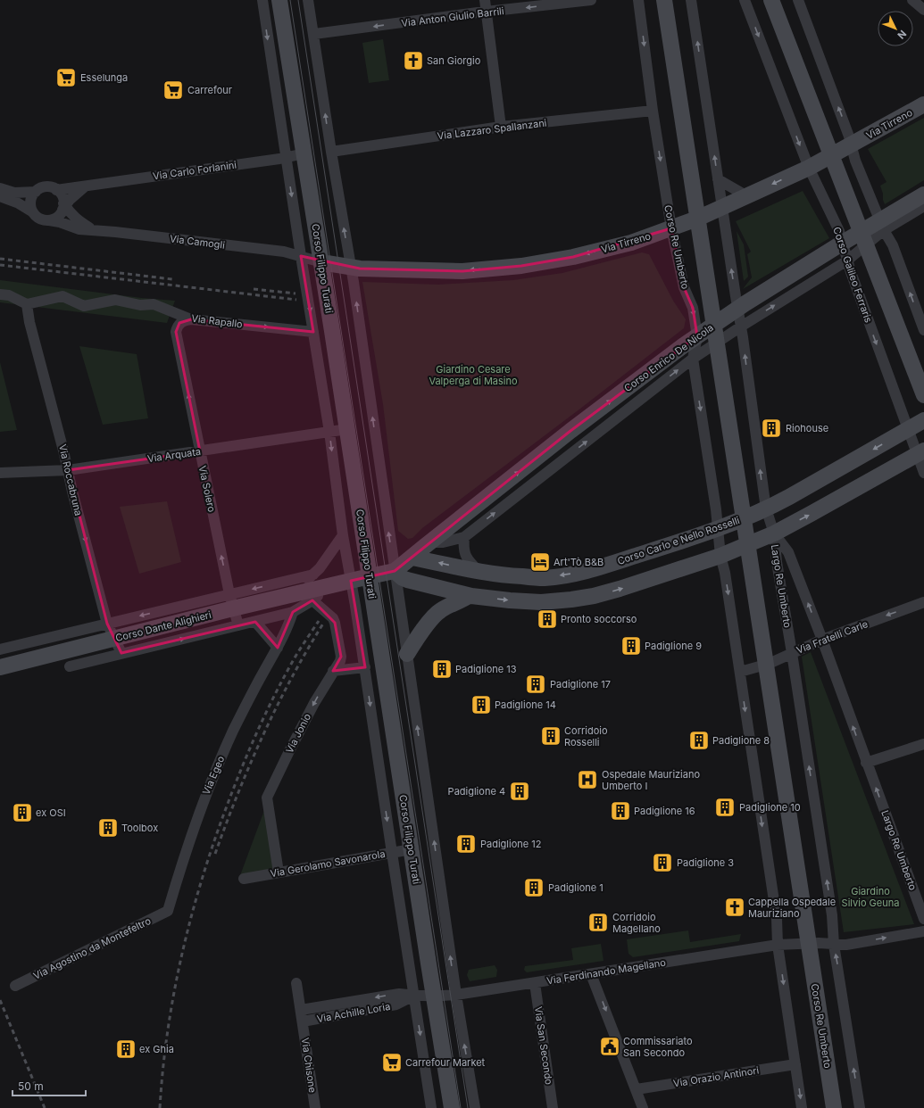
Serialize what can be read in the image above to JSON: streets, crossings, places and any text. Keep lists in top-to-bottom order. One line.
{"streets":{"street":["Via Anton Giulio Barrili","Via Tirreno","Via Lazzaro Spallanzani","Via Carlo Forlanini","Via Camogli","Corso Re Umberto","Corso Filippo Turati","Corso Galileo Ferraris","Via Rapallo","Corso Enrico De Nicola","Via Arquata","Via Roccabruna","Via Solero","Corso Carlo e Nello Rosselli","Largo Re Umberto","Corso Dante Alighieri","Via Fratelli Carle","Via Jonio","Via Egeo","Via Gerolamo Savonarola","Via Agostino da Montefeltro","Via Ferdinando Magellano","Via Achille Loria","Via San Secondo","Via Chisone","Via Orazio Antinori"]},"crossings":[["Via Tirreno","Via Camogli"],["Via Tirreno","Corso Re Umberto"],["Via Tirreno","Corso Filippo Turati"],["Via Tirreno","Corso Galileo Ferraris"],["Via Lazzaro Spallanzani","Corso Re Umberto"],["Via Carlo Forlanini","Via Camogli"],["Via Carlo Forlanini","Corso Filippo Turati"],["Via Camogli","Corso Filippo Turati"],["Corso Re Umberto","Corso Enrico De Nicola"],["Corso Re Umberto","Corso Carlo e Nello Rosselli"],["Corso Filippo Turati","Via Rapallo"],["Corso Filippo Turati","Via Arquata"],["Corso Filippo Turati","Corso Dante Alighieri"],["Corso Filippo Turati","Via Gerolamo Savonarola"],["Corso Filippo Turati","Via Ferdinando Magellano"],["Corso Filippo Turati","Via Achille Loria"],["Corso Galileo Ferraris","Corso Enrico De Nicola"],["Corso Galileo Ferraris","Corso Carlo e Nello Rosselli"],["Via Rapallo","Via Roccabruna"],["Via Rapallo","Via Solero"],["Corso Enrico De Nicola","Corso Carlo e Nello Rosselli"],["Via Arquata","Via Roccabruna"],["Via Arquata","Via Solero"],["Via Roccabruna","Corso Dante Alighieri"],["Via Solero","Corso Dante Alighieri"],["Largo Re Umberto","Via Fratelli Carle"],["Corso Dante Alighieri","Via Jonio"],["Corso Dante Alighieri","Via Egeo"],["Via Jonio","Via Gerolamo Savonarola"],["Via Egeo","Via Agostino da Montefeltro"],["Via Ferdinando Magellano","Via Achille Loria"],["Via Ferdinando Magellano","Via San Secondo"],["Via Achille Loria","Via Chisone"]],"one_way":["Via Anton Giulio Barrili","Via Tirreno","Via Rapallo","Corso Enrico De Nicola","Via Roccabruna","Via Solero","Via Fratelli Carle","Via Jonio"],"parks":["Giardino Cesare Valperga di Masino","Giardino Silvio Geuna"],"places":{"church":["San Giorgio","Cappella Ospedale Mauriziano"],"supermarket":["Esselunga","Carrefour","Carrefour Market"],"building":["Riohouse","Pronto soccorso","Padiglione 9","Padiglione 13","Padiglione 17","Padiglione 14","Corridoio Rosselli","Padiglione 8","Padiglione 4","Padiglione 10","Padiglione 16","ex OSI","Toolbox","Padiglione 12","Padiglione 3","Padiglione 1","Corridoio Magellano","ex Ghia"],"hotel":["Art'Tò B&B"],"hospital":["Ospedale Mauriziano Umberto I"],"public building":["Commissariato San Secondo"]},"scale_bar":"50 m","north":"bottom right"}
